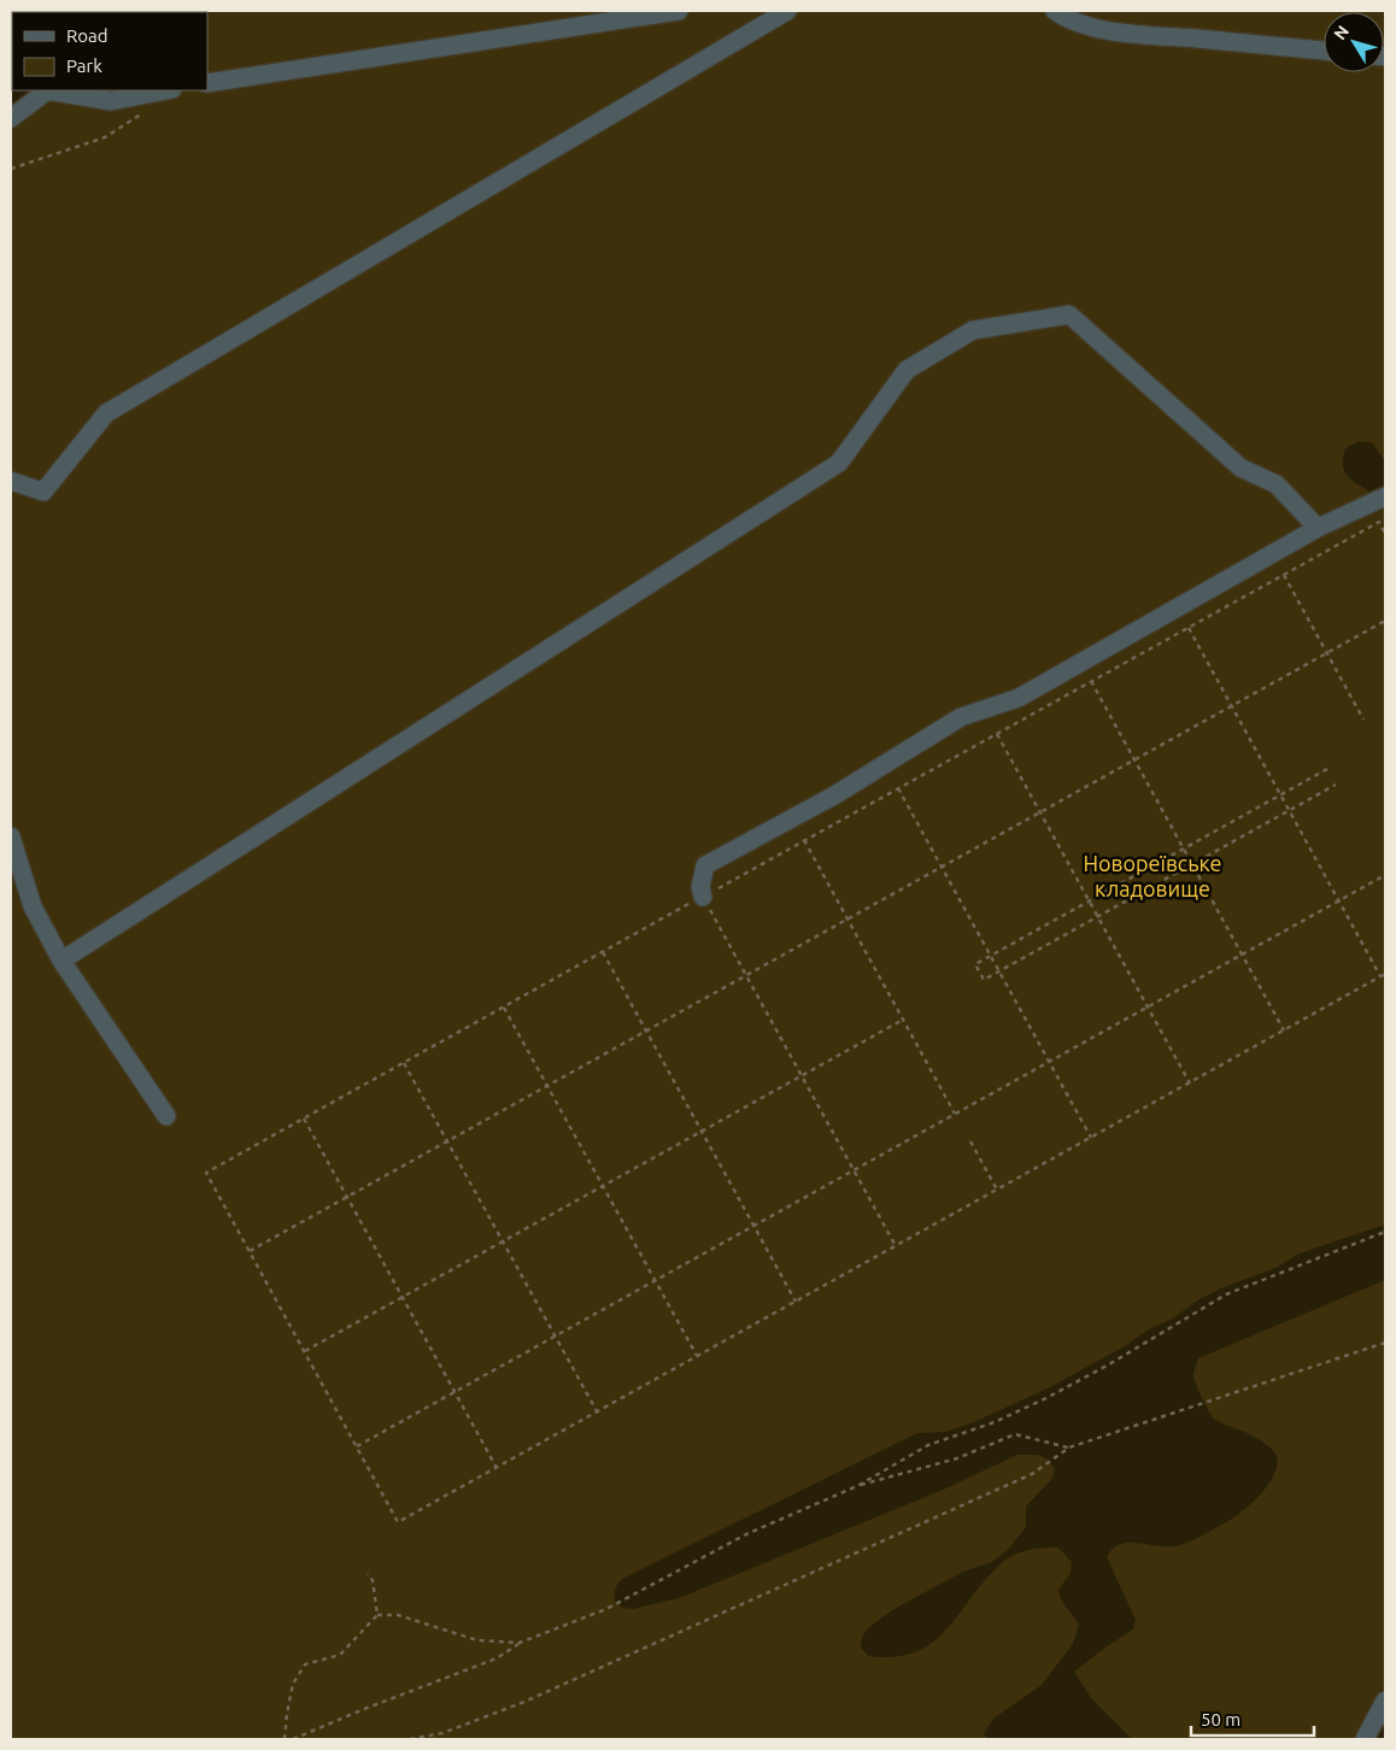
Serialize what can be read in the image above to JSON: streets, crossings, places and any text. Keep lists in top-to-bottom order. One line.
{"parks":["Новореївське кладовище"],"legend":["Road","Park"],"scale_bar":"50 m","north":"top left"}
